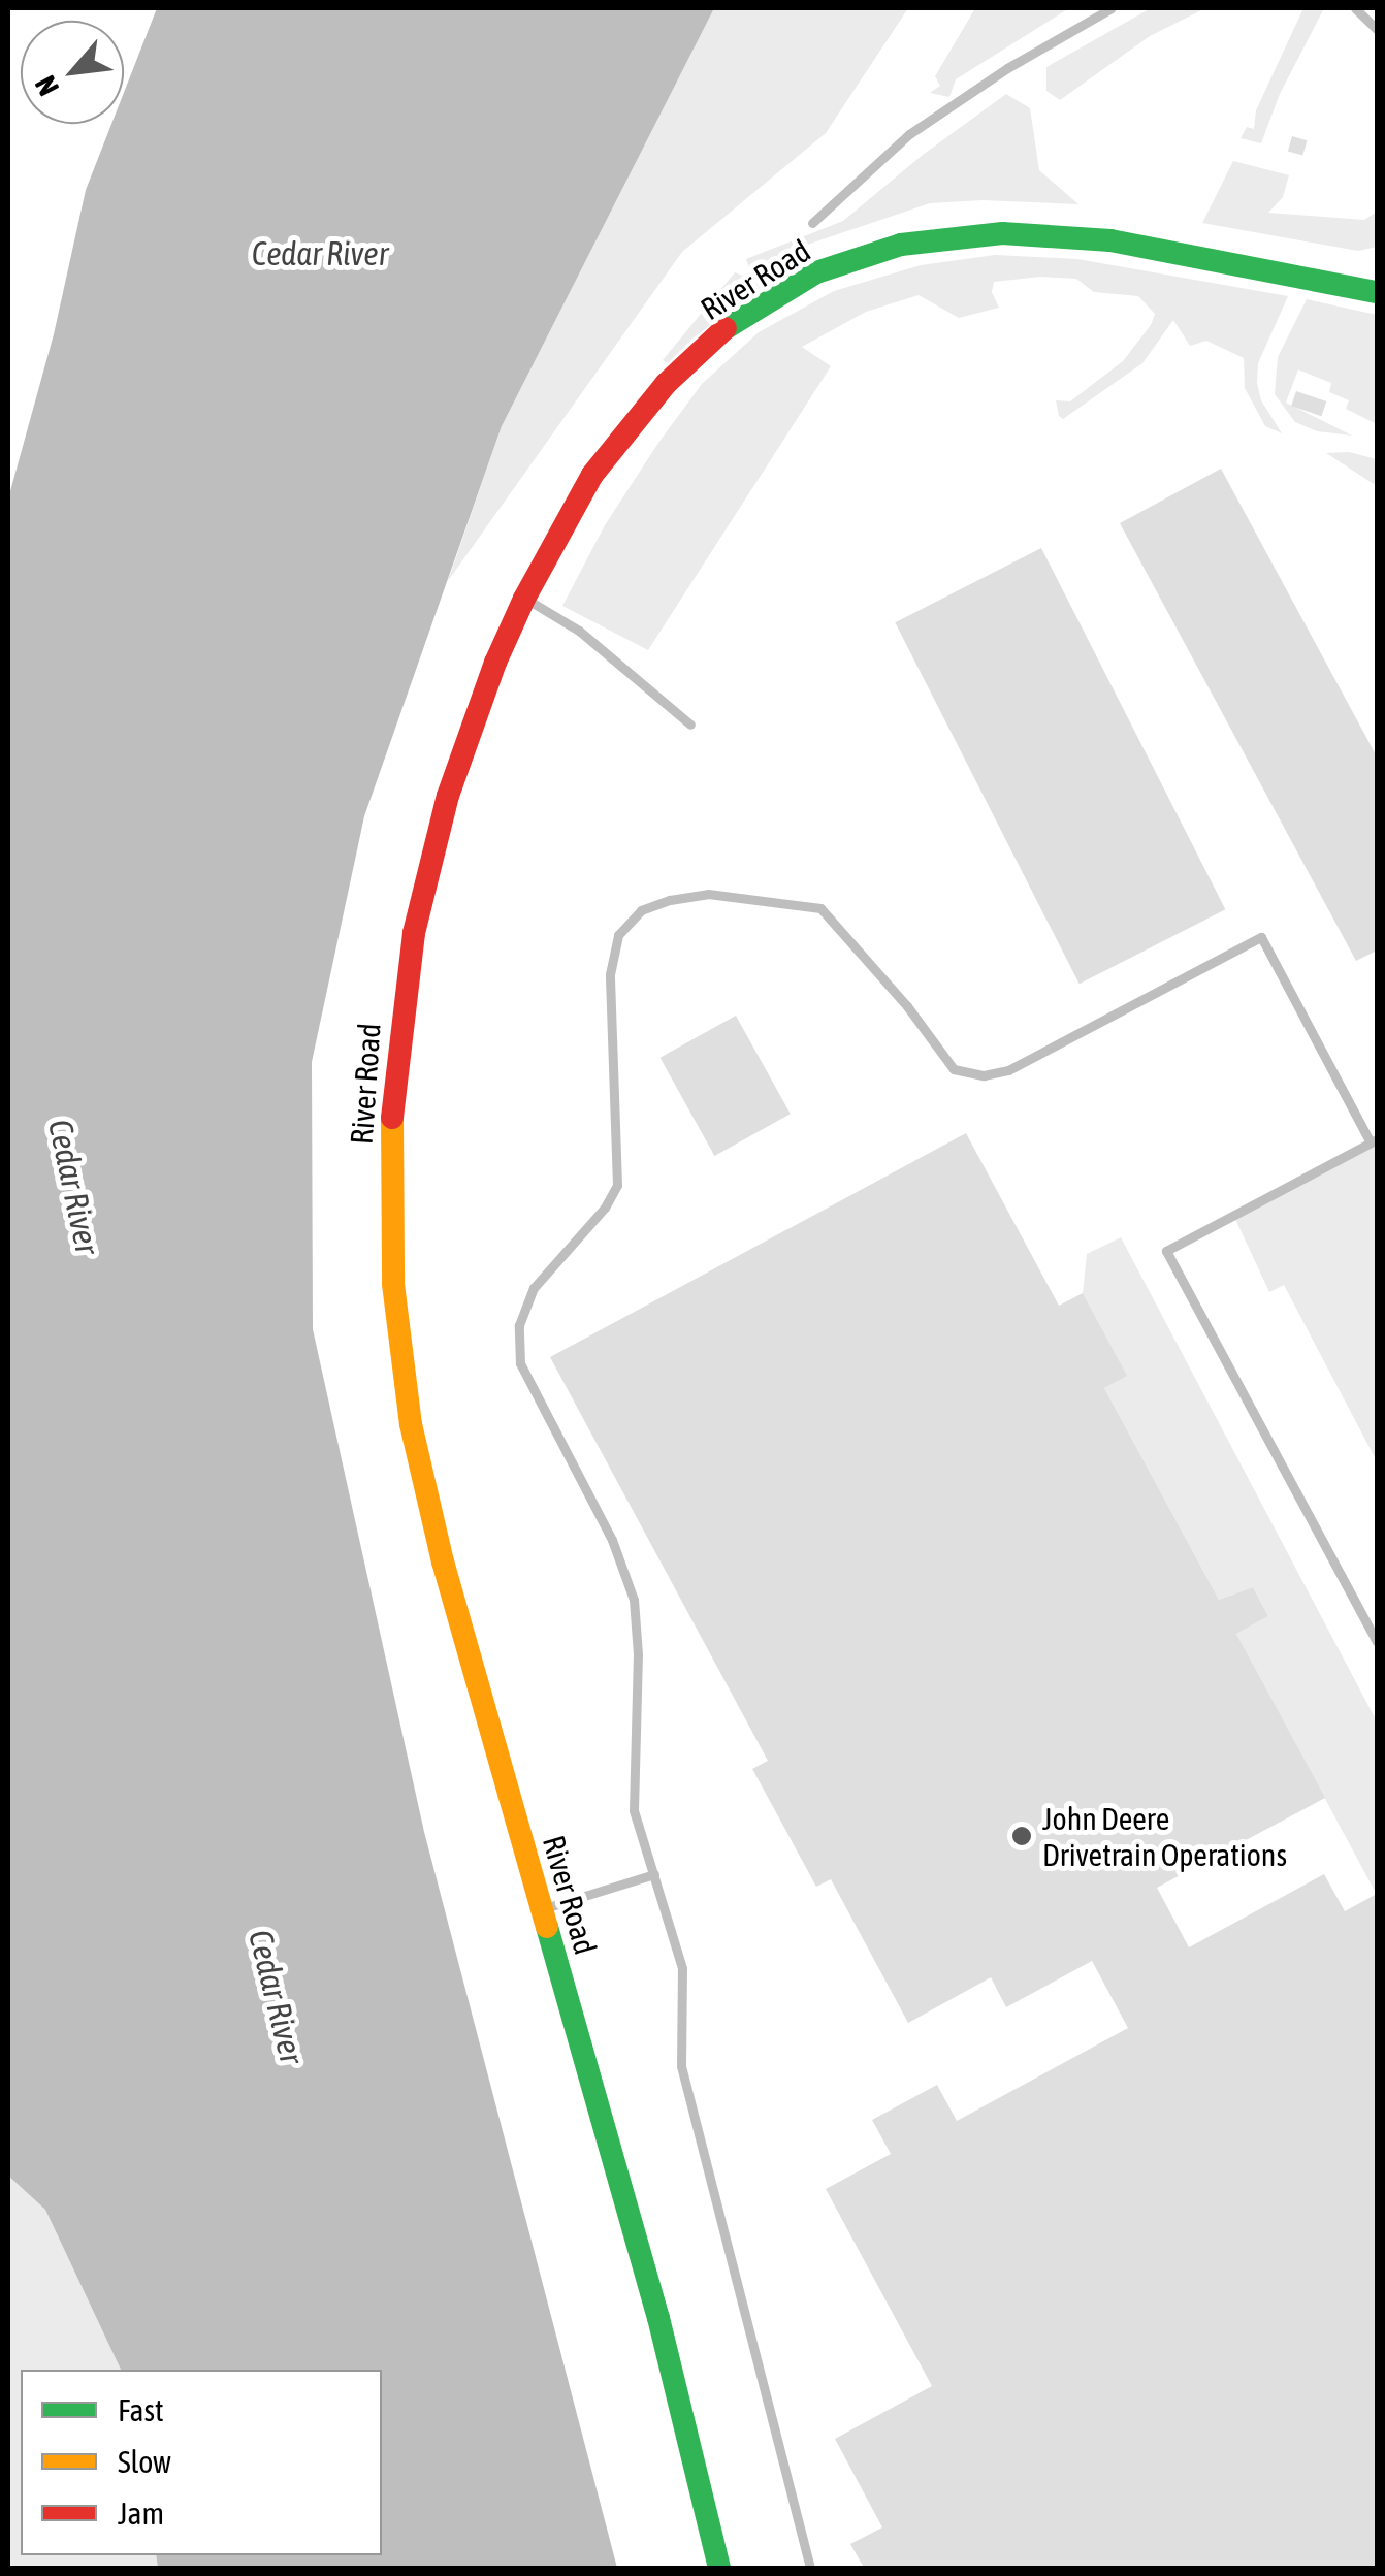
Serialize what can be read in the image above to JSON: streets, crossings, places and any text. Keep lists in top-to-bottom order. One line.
{"streets":{"main road":["River Road"]},"water":["Cedar River"],"places":["John Deere Drivetrain Operations"],"legend":["Fast","Slow","Jam"],"north":"bottom left"}
